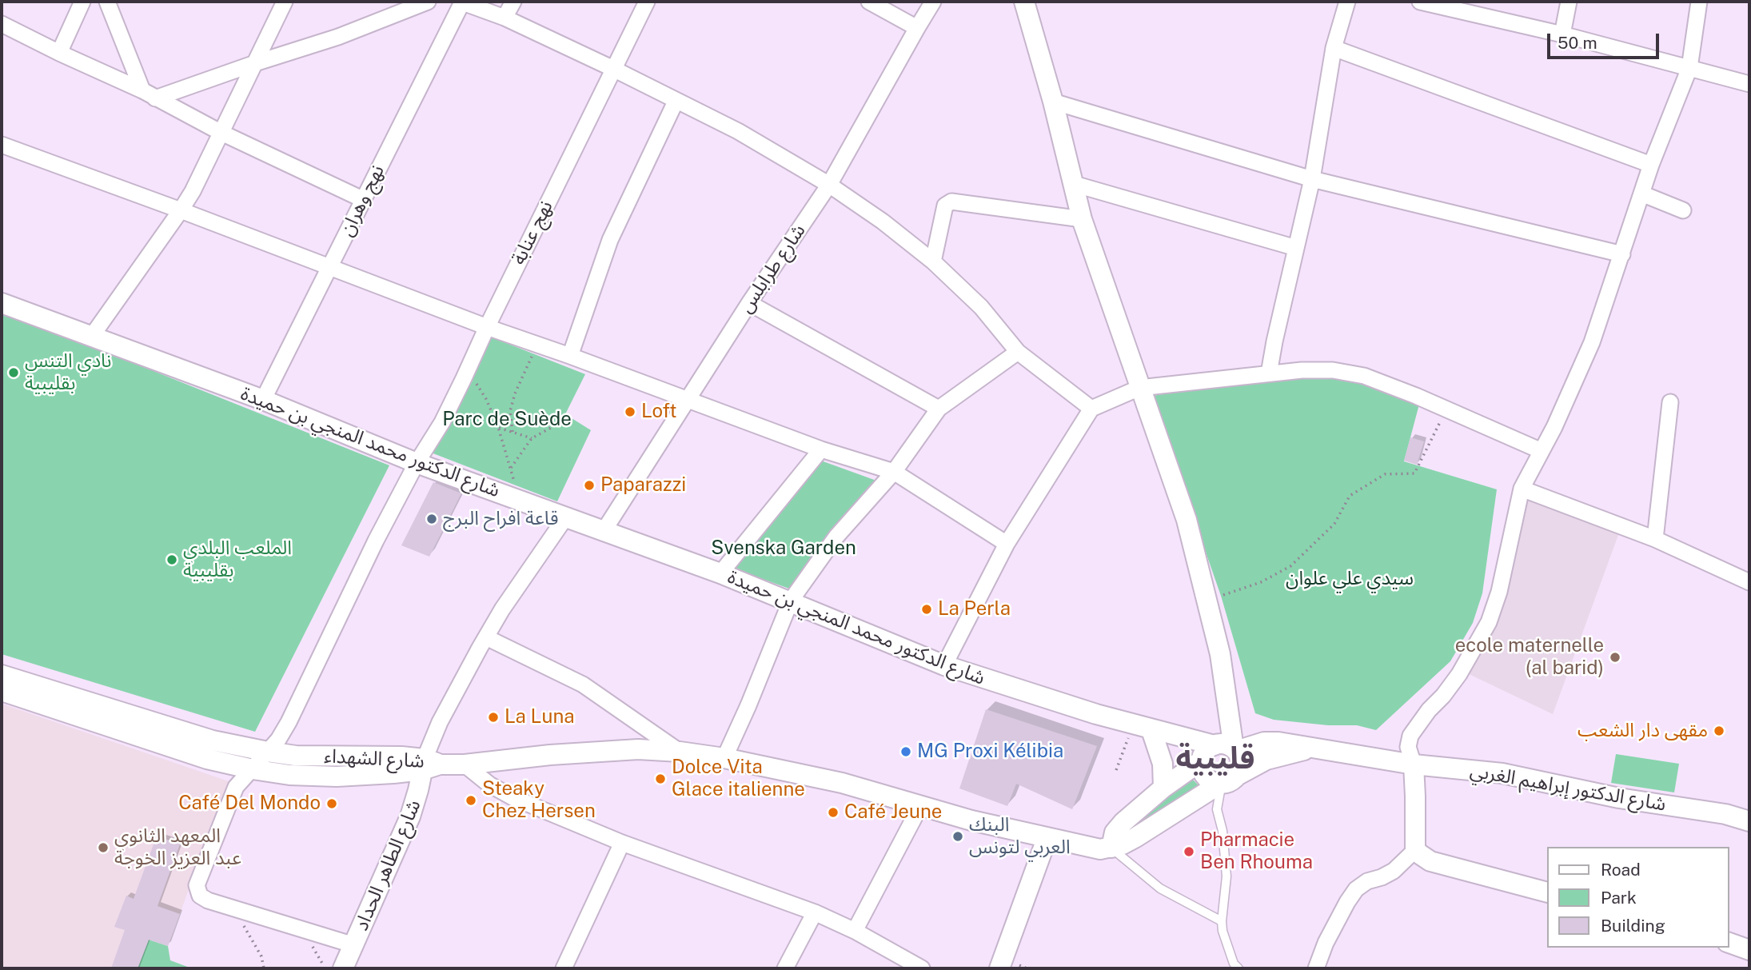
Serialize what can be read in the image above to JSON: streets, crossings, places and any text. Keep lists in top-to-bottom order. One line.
{"streets":{"street":["نهج وهران","نهج عنابة","شارع طرابلس","شارع الدكتور محمد المنجي بن حميدة","شارع الشهداء","شارع الدكتور إبراهيم الغربي","شارع الطاهر الحداد"]},"crossings":[["نهج وهران","شارع الدكتور محمد المنجي بن حميدة"],["نهج عنابة","شارع الدكتور محمد المنجي بن حميدة"],["نهج عنابة","شارع الشهداء"],["شارع طرابلس","شارع الدكتور محمد المنجي بن حميدة"],["شارع الدكتور محمد المنجي بن حميدة","شارع الدكتور إبراهيم الغربي"],["شارع الشهداء","شارع الطاهر الحداد"]],"districts":["قليبية"],"parks":["Parc de Suède","Svenska Garden","سيدي علي علوان"],"places":["نادي التنس بقليبية","Loft","Paparazzi","قاعة افراح البرج","الملعب البلدي بقليبية","La Perla","ecole maternelle (al barid)","La Luna","مقهى دار الشعب","MG Proxi Kélibia","Dolce Vita Glace italienne","Steaky Chez Hersen","Café Del Mondo","Café Jeune","البنك العربي لتونس","المعهد الثانوي عبد العزيز الخوجة","Pharmacie Ben Rhouma"],"legend":["Road","Park","Building"],"scale_bar":"50 m"}
